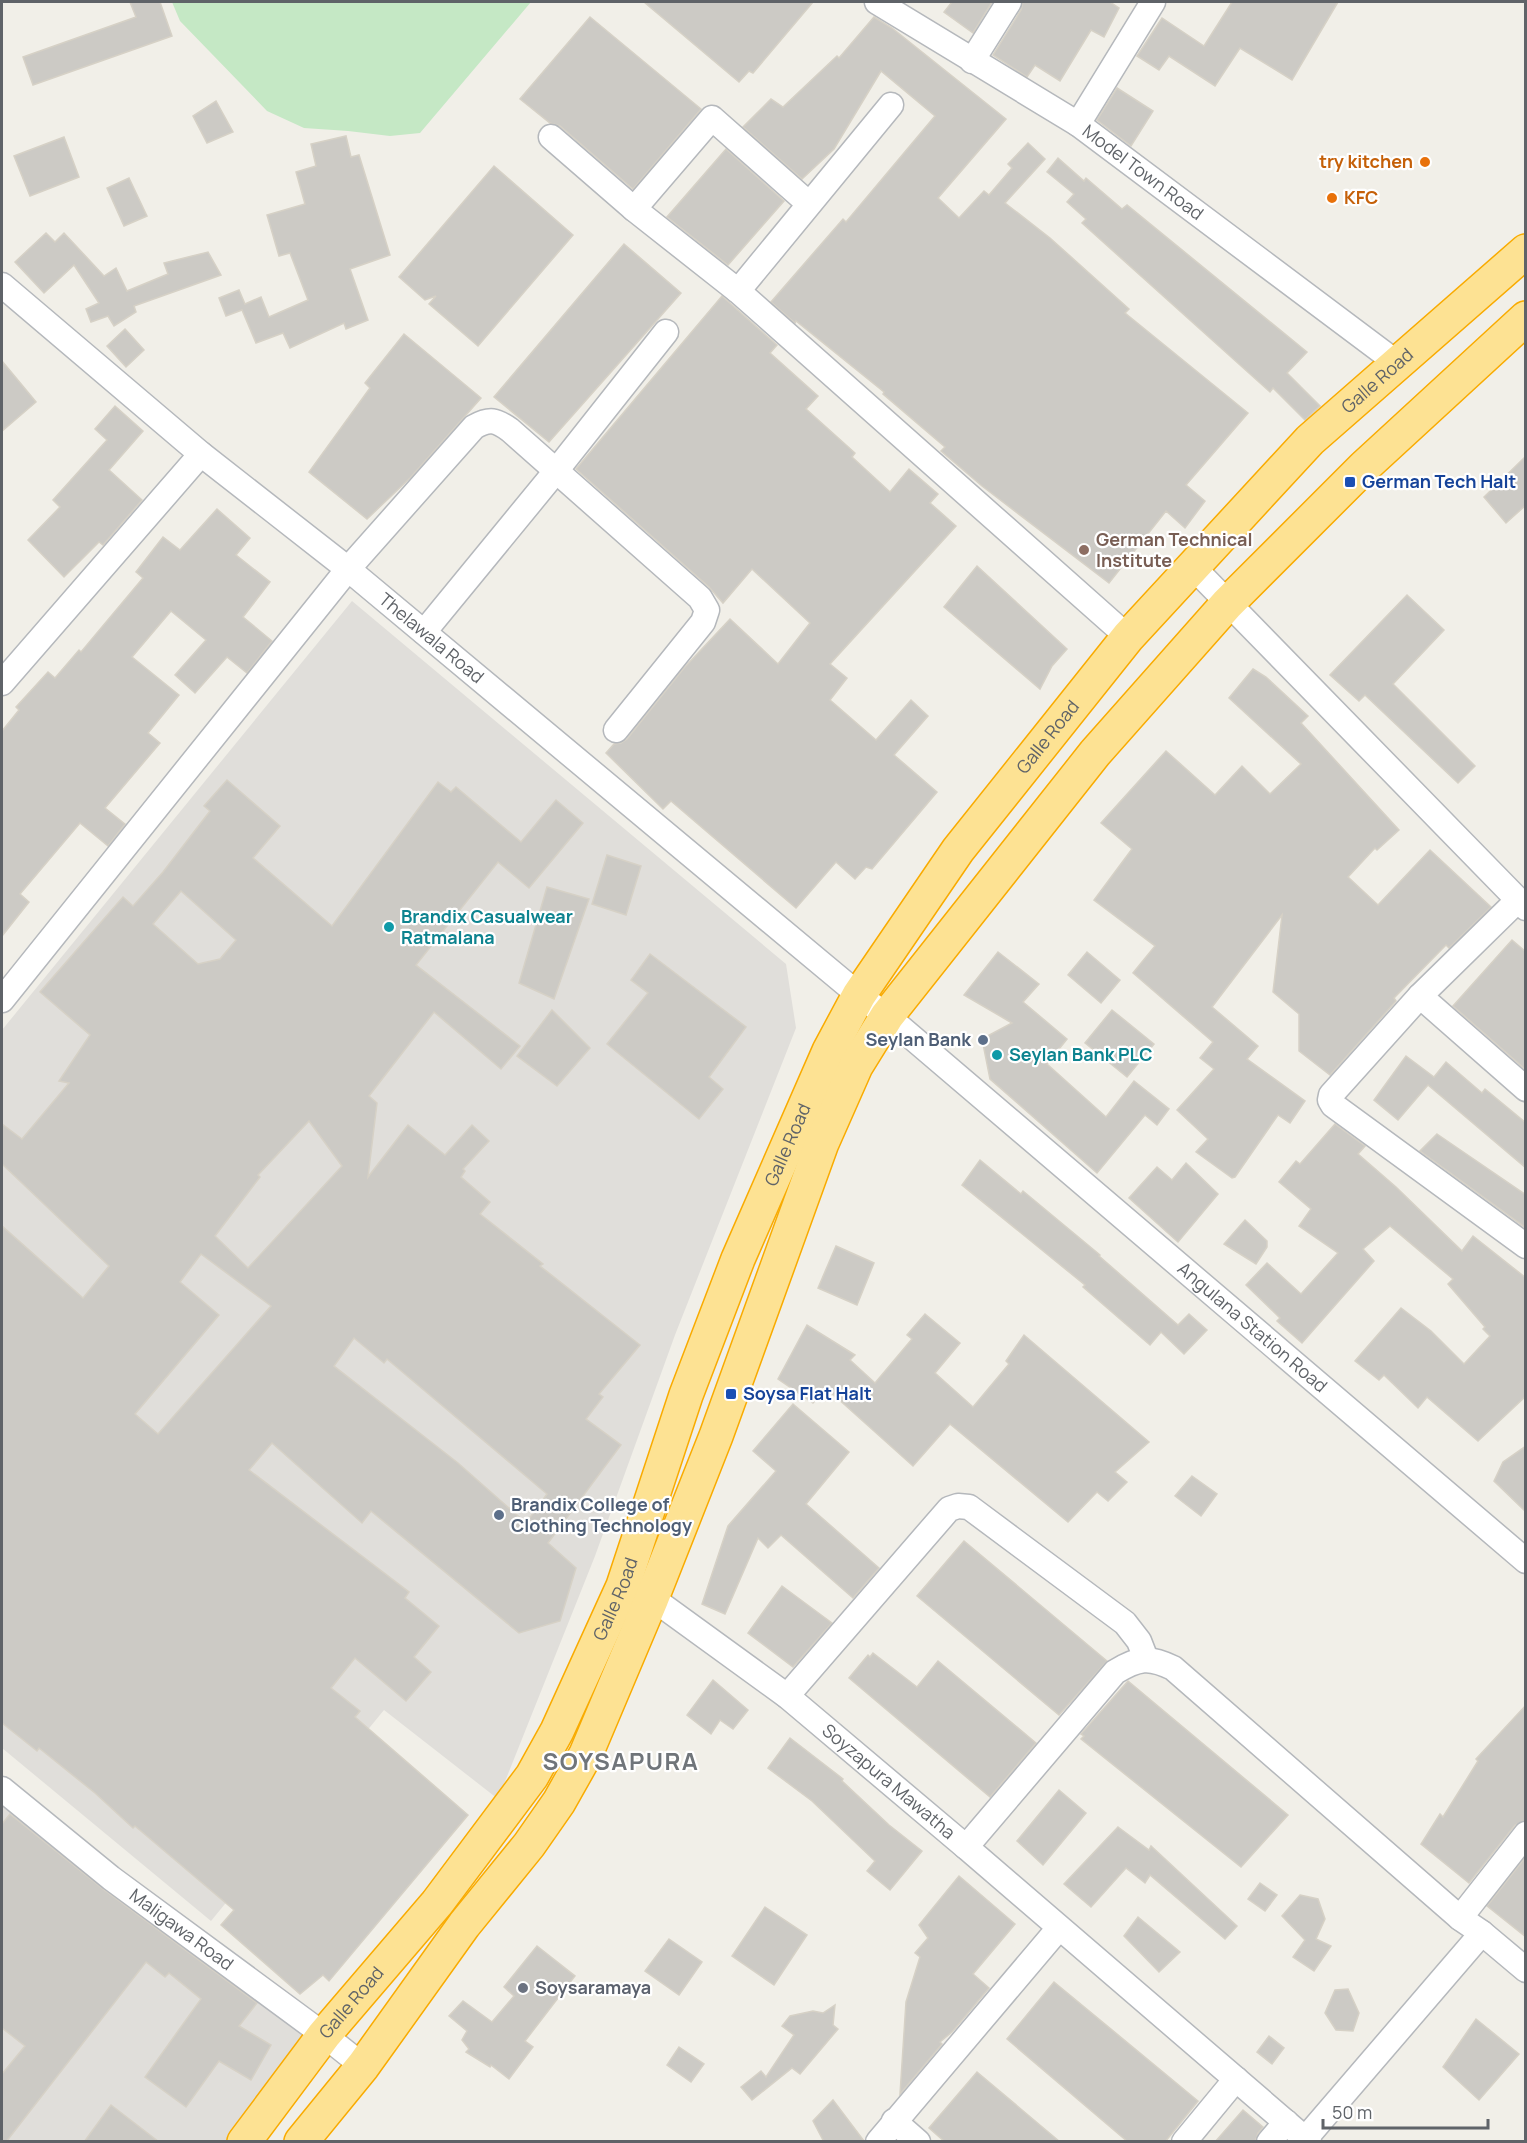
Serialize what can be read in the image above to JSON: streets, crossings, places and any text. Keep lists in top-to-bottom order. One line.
{"streets":{"highway":["Galle Road"],"street":["Model Town Road","Thelawala Road","Angulana Station Road","Soyzapura Mawatha","Maligawa Road"]},"crossings":[["Model Town Road","Galle Road"],["Galle Road","Thelawala Road"],["Galle Road","Angulana Station Road"],["Galle Road","Soyzapura Mawatha"],["Galle Road","Maligawa Road"]],"districts":["SOYSAPURA"],"places":{"other":["try kitchen","KFC","German Technical Institute","Brandix Casualwear Ratmalana","Seylan Bank","Seylan Bank PLC","Brandix College of Clothing Technology","Soysaramaya"],"transit":["German Tech Halt","Soysa Flat Halt"]},"scale_bar":"50 m"}
